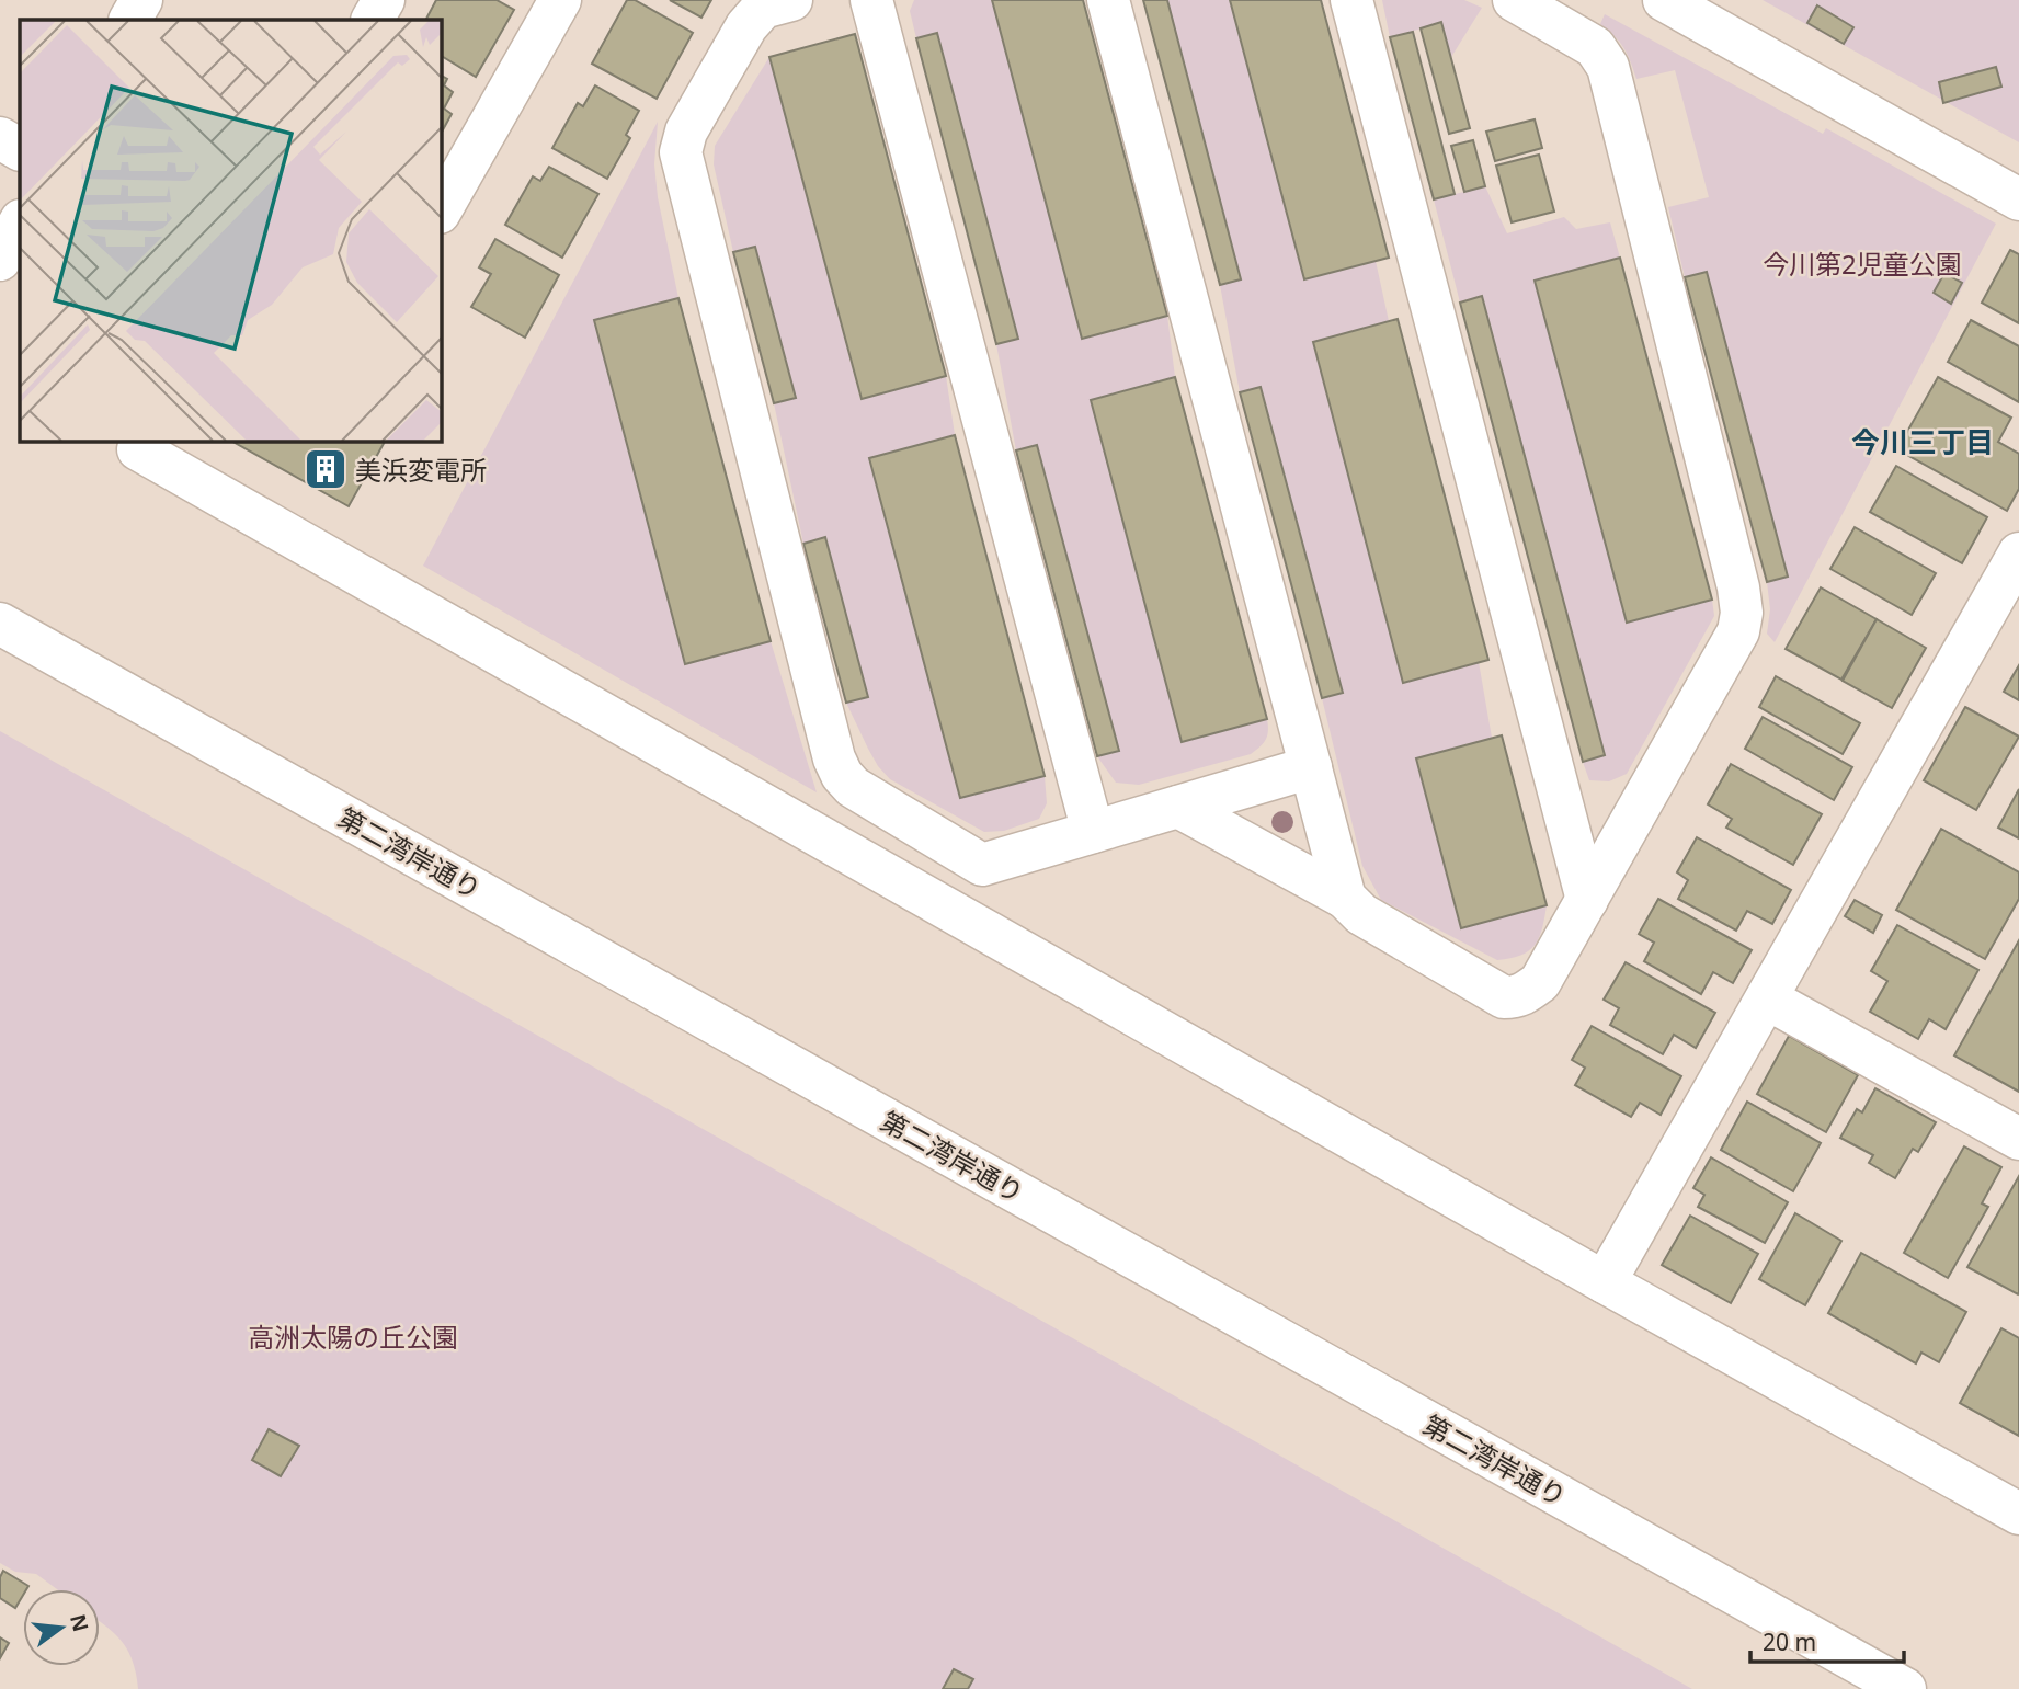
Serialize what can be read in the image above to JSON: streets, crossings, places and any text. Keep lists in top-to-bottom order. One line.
{"streets":{"street":["第二湾岸通り"]},"districts":["今川三丁目"],"parks":["今川第2児童公園","高洲太陽の丘公園"],"places":{"building":["美浜変電所"]},"scale_bar":"20 m","north":"right"}
